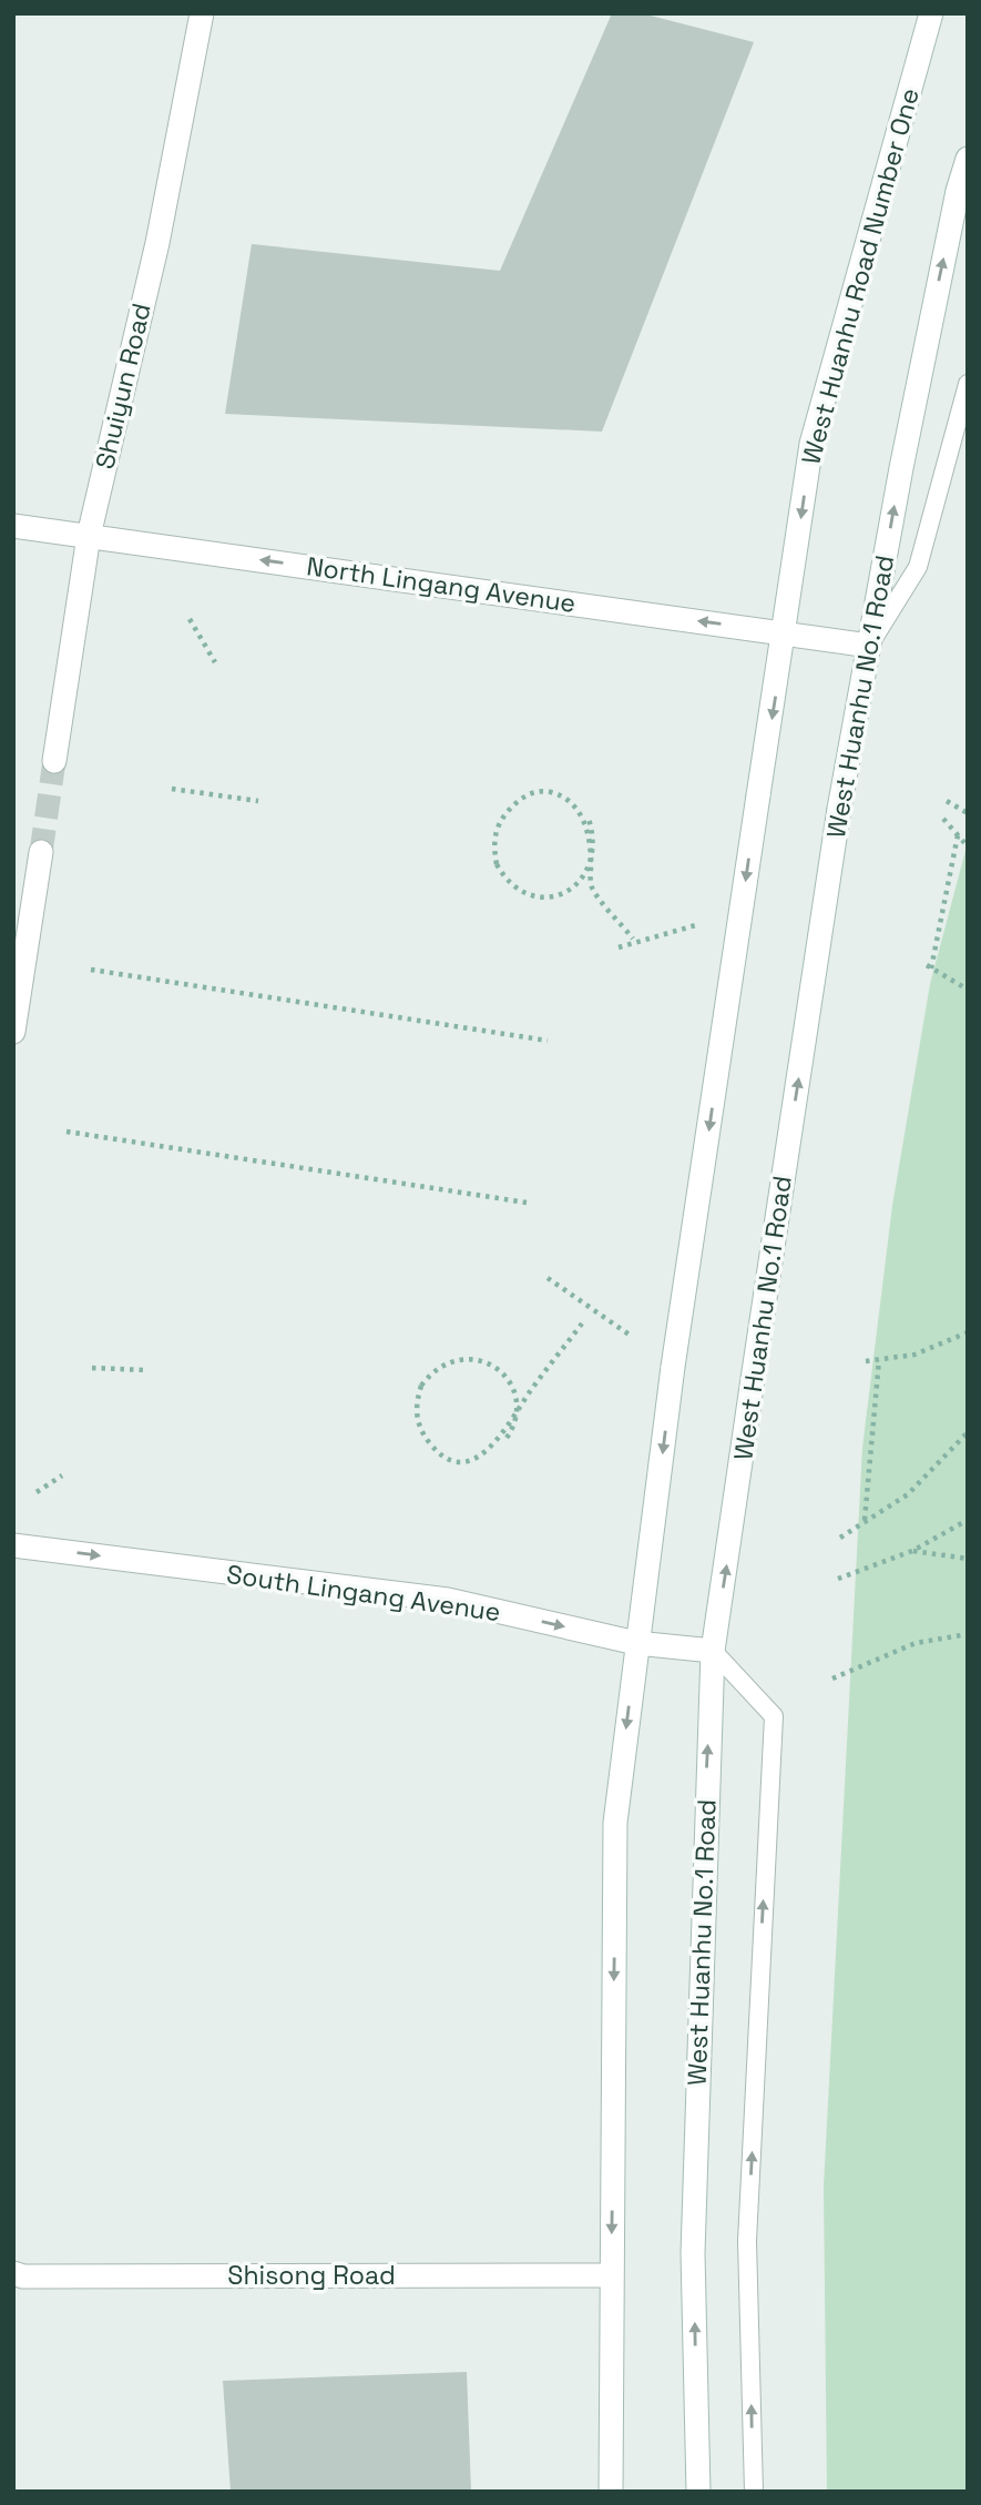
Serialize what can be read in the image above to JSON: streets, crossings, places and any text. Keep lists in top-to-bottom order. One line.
{"streets":{"main road":["West Huanhu Road Number One","Shuiyun Road","North Lingang Avenue","West Huanhu No.1 Road","South Lingang Avenue","Shisong Road"]},"crossings":[["West Huanhu Road Number One","North Lingang Avenue"],["Shuiyun Road","North Lingang Avenue"],["North Lingang Avenue","West Huanhu No.1 Road"],["West Huanhu No.1 Road","South Lingang Avenue"]],"one_way":["West Huanhu Road Number One","North Lingang Avenue","South Lingang Avenue"]}
